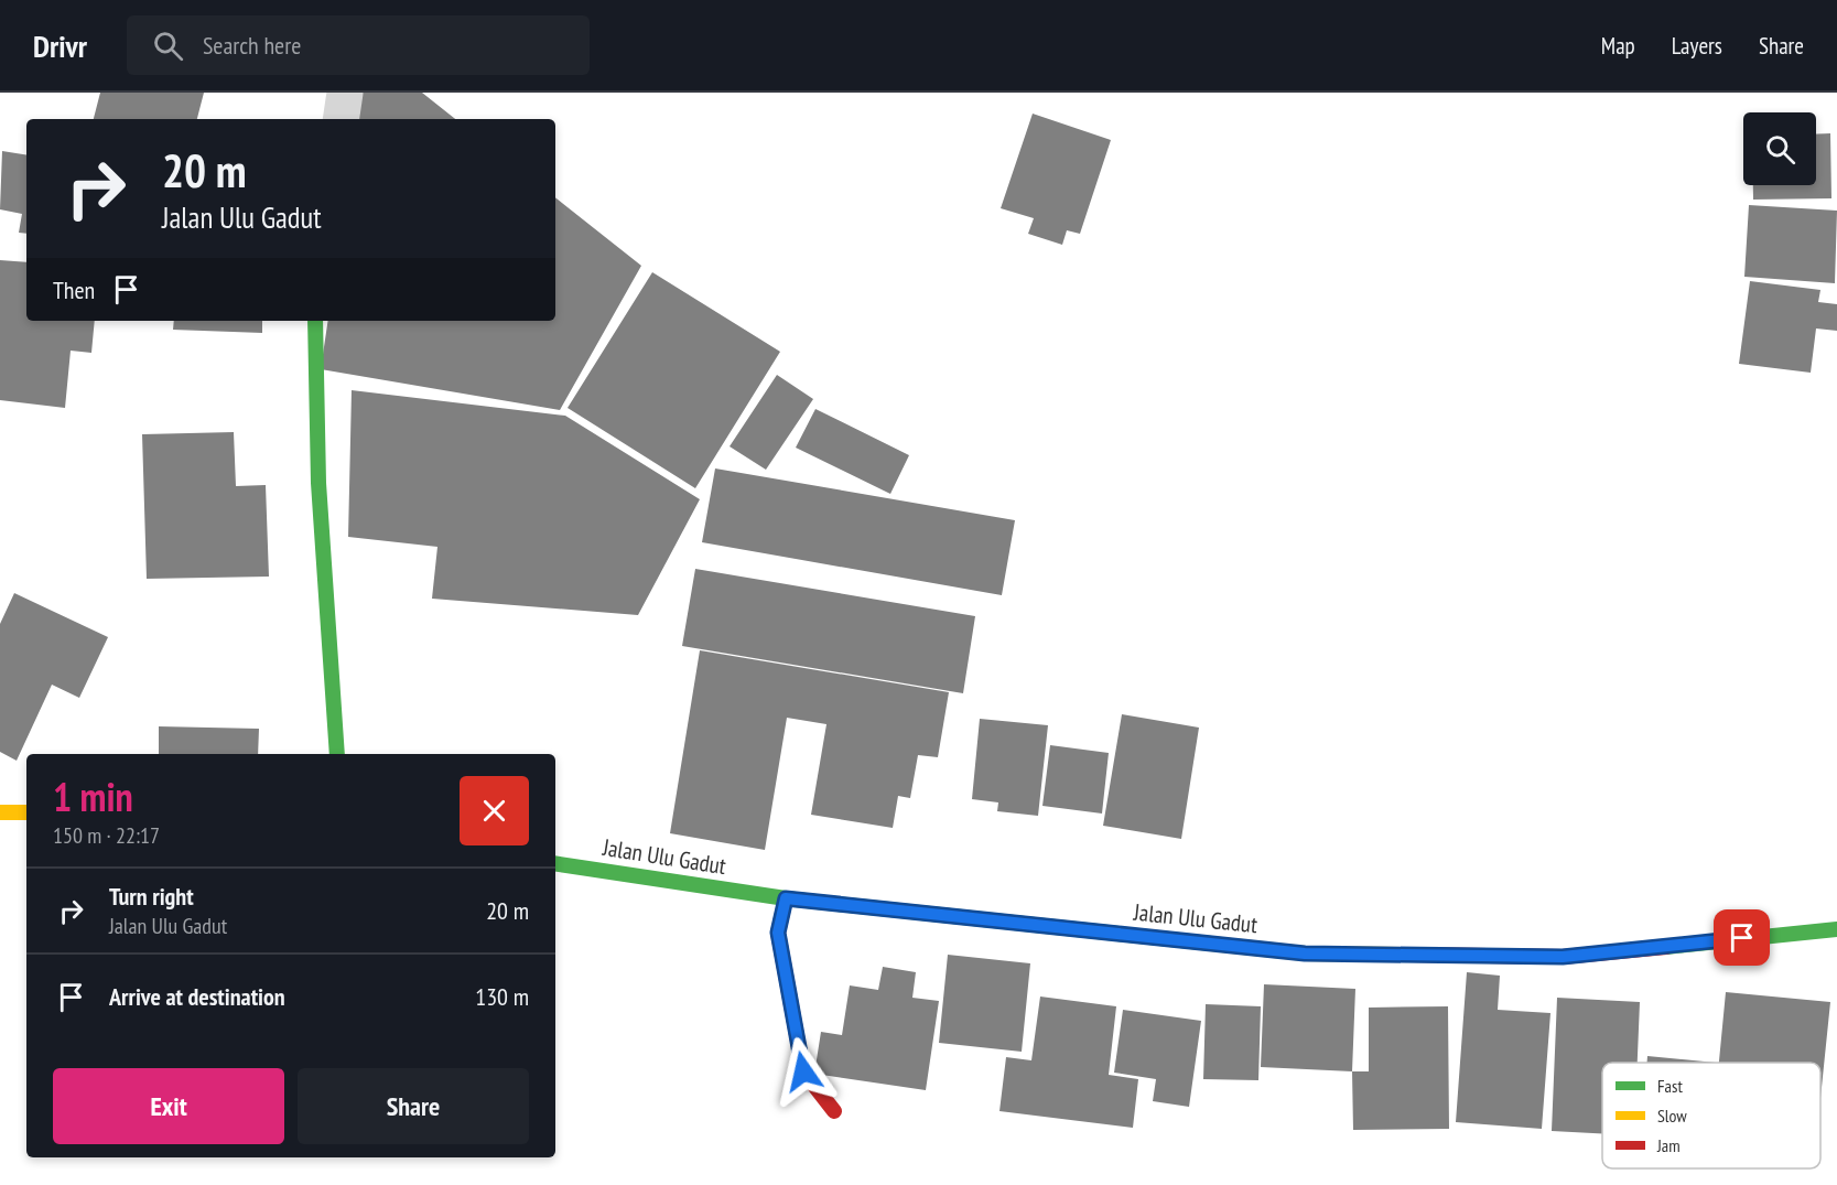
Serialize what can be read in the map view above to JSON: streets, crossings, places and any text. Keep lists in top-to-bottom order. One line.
{"streets":{"street":["Jalan Ulu Gadut"]},"legend":["Fast","Slow","Jam"],"page":{"header":"Drivr","search":"Search here","nav":["Map","Layers","Share"],"turn":["20 m","Jalan Ulu Gadut"],"then":"Then","heading":["1 min","150 m · 22:17"],"list":[{"name":"Turn right","note":"Jalan Ulu Gadut","value":"20 m"},{"name":"Arrive at destination","value":"130 m"}],"buttons":["Exit","Share"]}}
